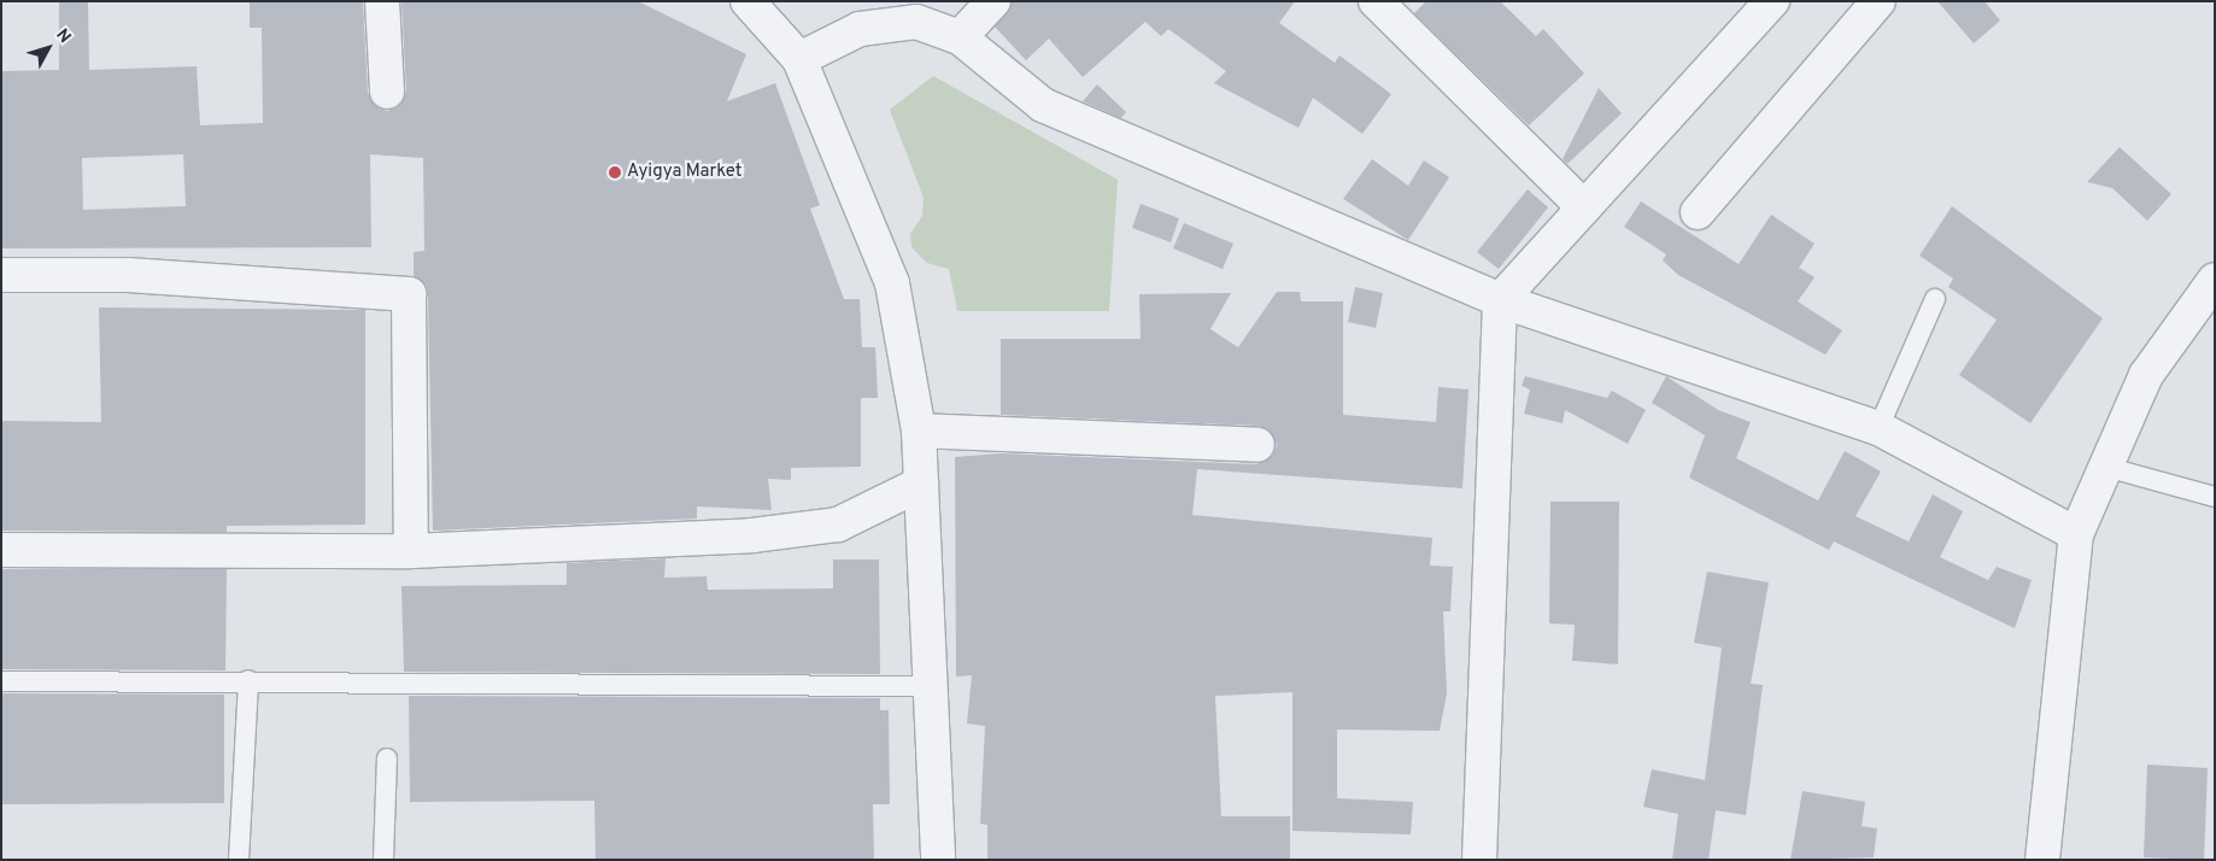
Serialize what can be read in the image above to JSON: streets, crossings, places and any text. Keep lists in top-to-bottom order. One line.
{"places":["Ayigya Market"],"north":"top right"}
